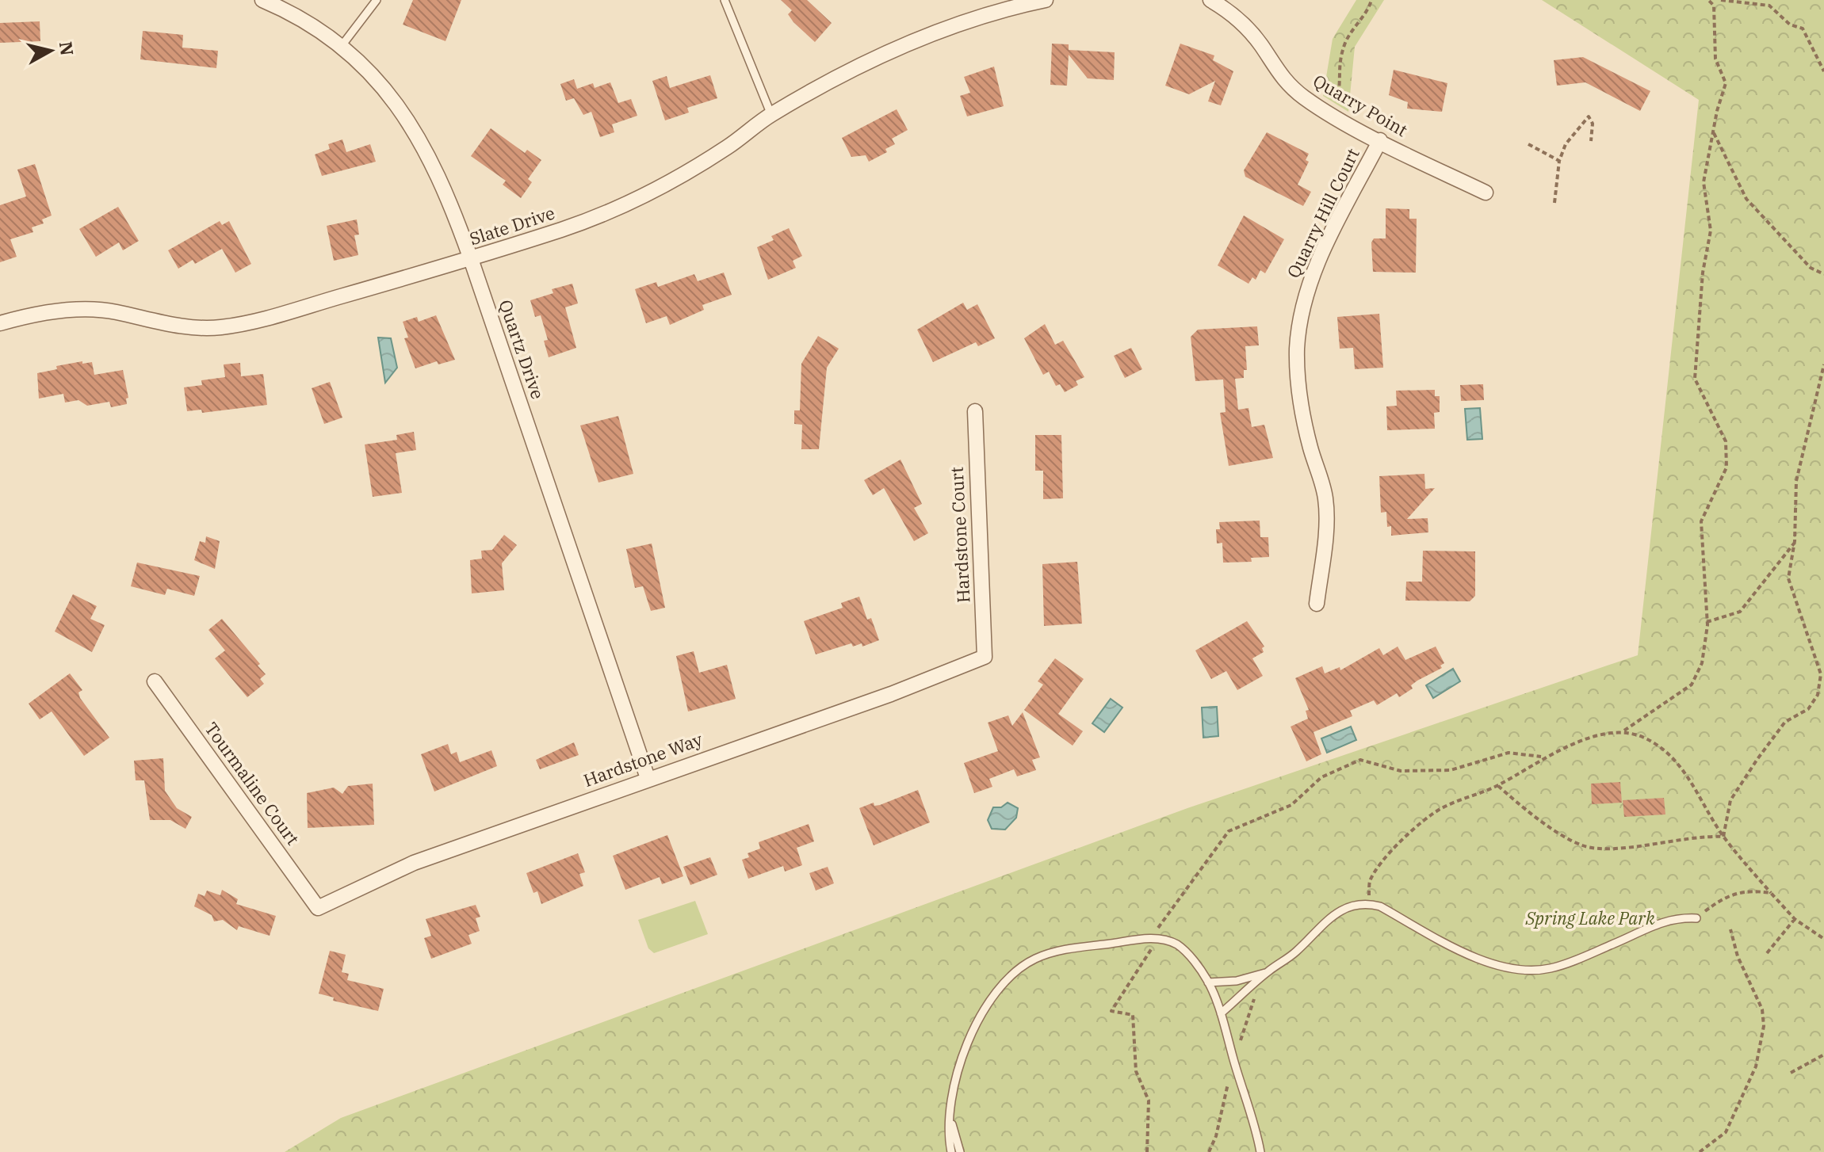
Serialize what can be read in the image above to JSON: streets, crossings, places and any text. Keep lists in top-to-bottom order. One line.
{"streets":{"street":["Quarry Point","Quarry Hill Court","Slate Drive","Quartz Drive","Hardstone Court","Hardstone Way","Tourmaline Court"]},"crossings":[["Quarry Point","Quarry Hill Court"],["Slate Drive","Quartz Drive"],["Quartz Drive","Hardstone Way"],["Hardstone Court","Hardstone Way"],["Hardstone Way","Tourmaline Court"]],"parks":["Spring Lake Park"],"north":"right"}
